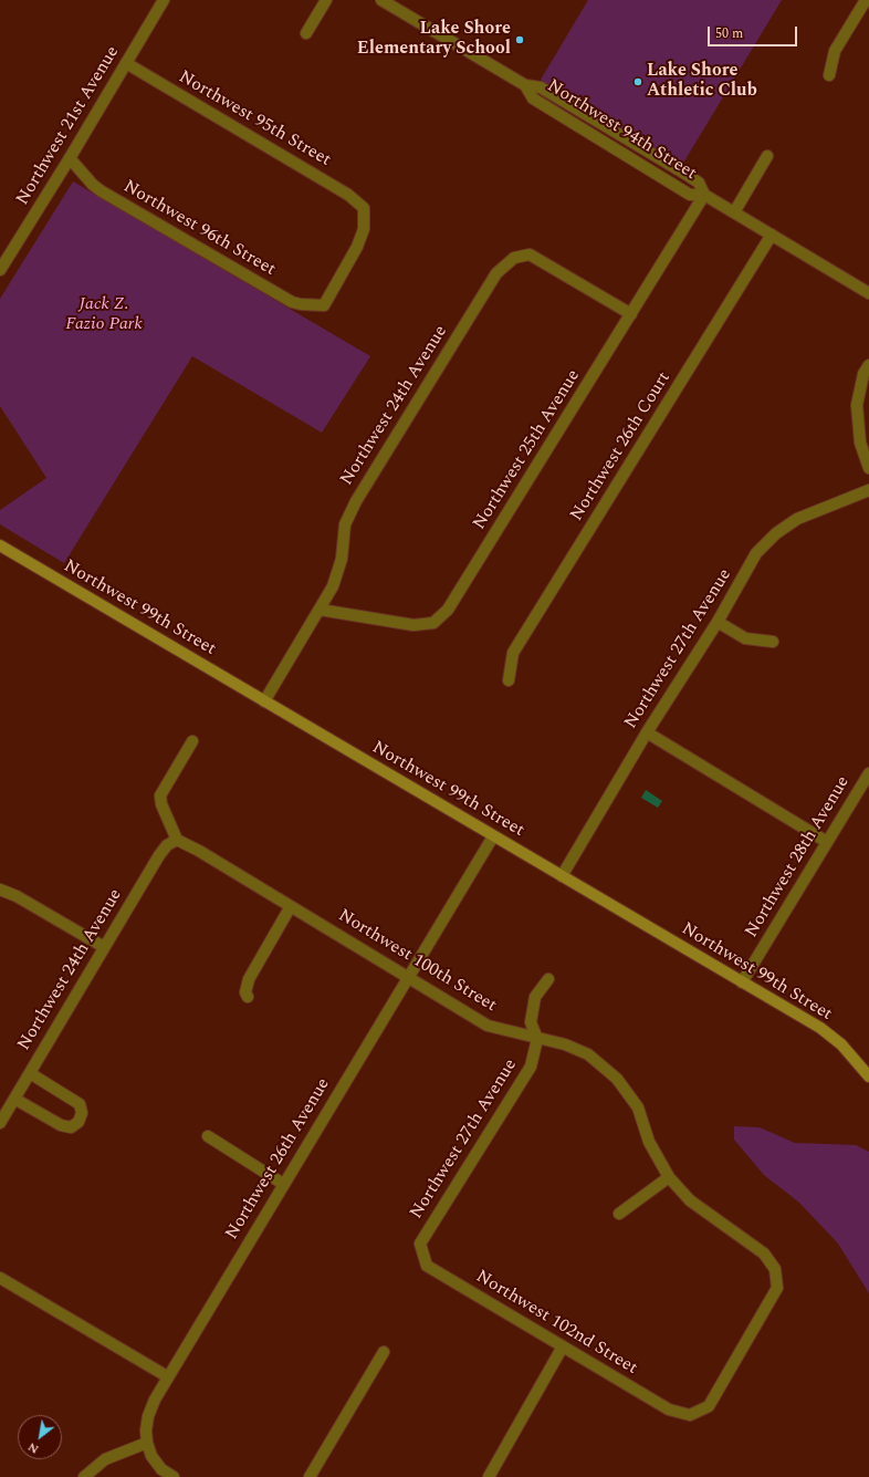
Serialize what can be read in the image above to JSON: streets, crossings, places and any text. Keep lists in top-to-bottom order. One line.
{"streets":{"main road":["Northwest 99th Street"],"street":["Northwest 95th Street","Northwest 21st Avenue","Northwest 94th Street","Northwest 96th Street","Northwest 24th Avenue","Northwest 26th Court","Northwest 25th Avenue","Northwest 27th Avenue","Northwest 28th Avenue","Northwest 100th Street","Northwest 26th Avenue","Northwest 102nd Street"]},"crossings":[["Northwest 95th Street","Northwest 21st Avenue"],["Northwest 95th Street","Northwest 96th Street"],["Northwest 21st Avenue","Northwest 96th Street"],["Northwest 94th Street","Northwest 26th Court"],["Northwest 94th Street","Northwest 25th Avenue"],["Northwest 24th Avenue","Northwest 25th Avenue"],["Northwest 24th Avenue","Northwest 99th Street"],["Northwest 24th Avenue","Northwest 100th Street"],["Northwest 99th Street","Northwest 27th Avenue"],["Northwest 99th Street","Northwest 28th Avenue"],["Northwest 99th Street","Northwest 26th Avenue"],["Northwest 27th Avenue","Northwest 100th Street"],["Northwest 27th Avenue","Northwest 102nd Street"],["Northwest 100th Street","Northwest 26th Avenue"],["Northwest 100th Street","Northwest 102nd Street"]],"parks":["Jack Z. Fazio Park"],"places":["Lake Shore Elementary School","Lake Shore Athletic Club"],"scale_bar":"50 m","north":"bottom left"}
